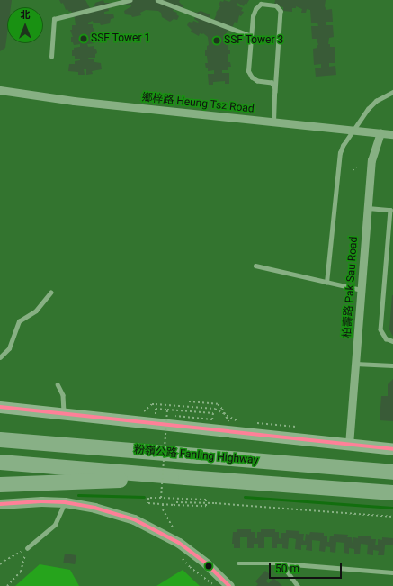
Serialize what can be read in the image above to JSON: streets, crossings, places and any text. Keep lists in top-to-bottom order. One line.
{"streets":{"highway":["粉嶺公路 Fanling Highway"],"street":["鄉梓路 Heung Tsz Road","柏壽路 Pak Sau Road"]},"crossings":[["鄉梓路 Heung Tsz Road","柏壽路 Pak Sau Road"]],"places":["SSF Tower 1","SSF Tower 3"],"scale_bar":"50 m","north":"top"}
